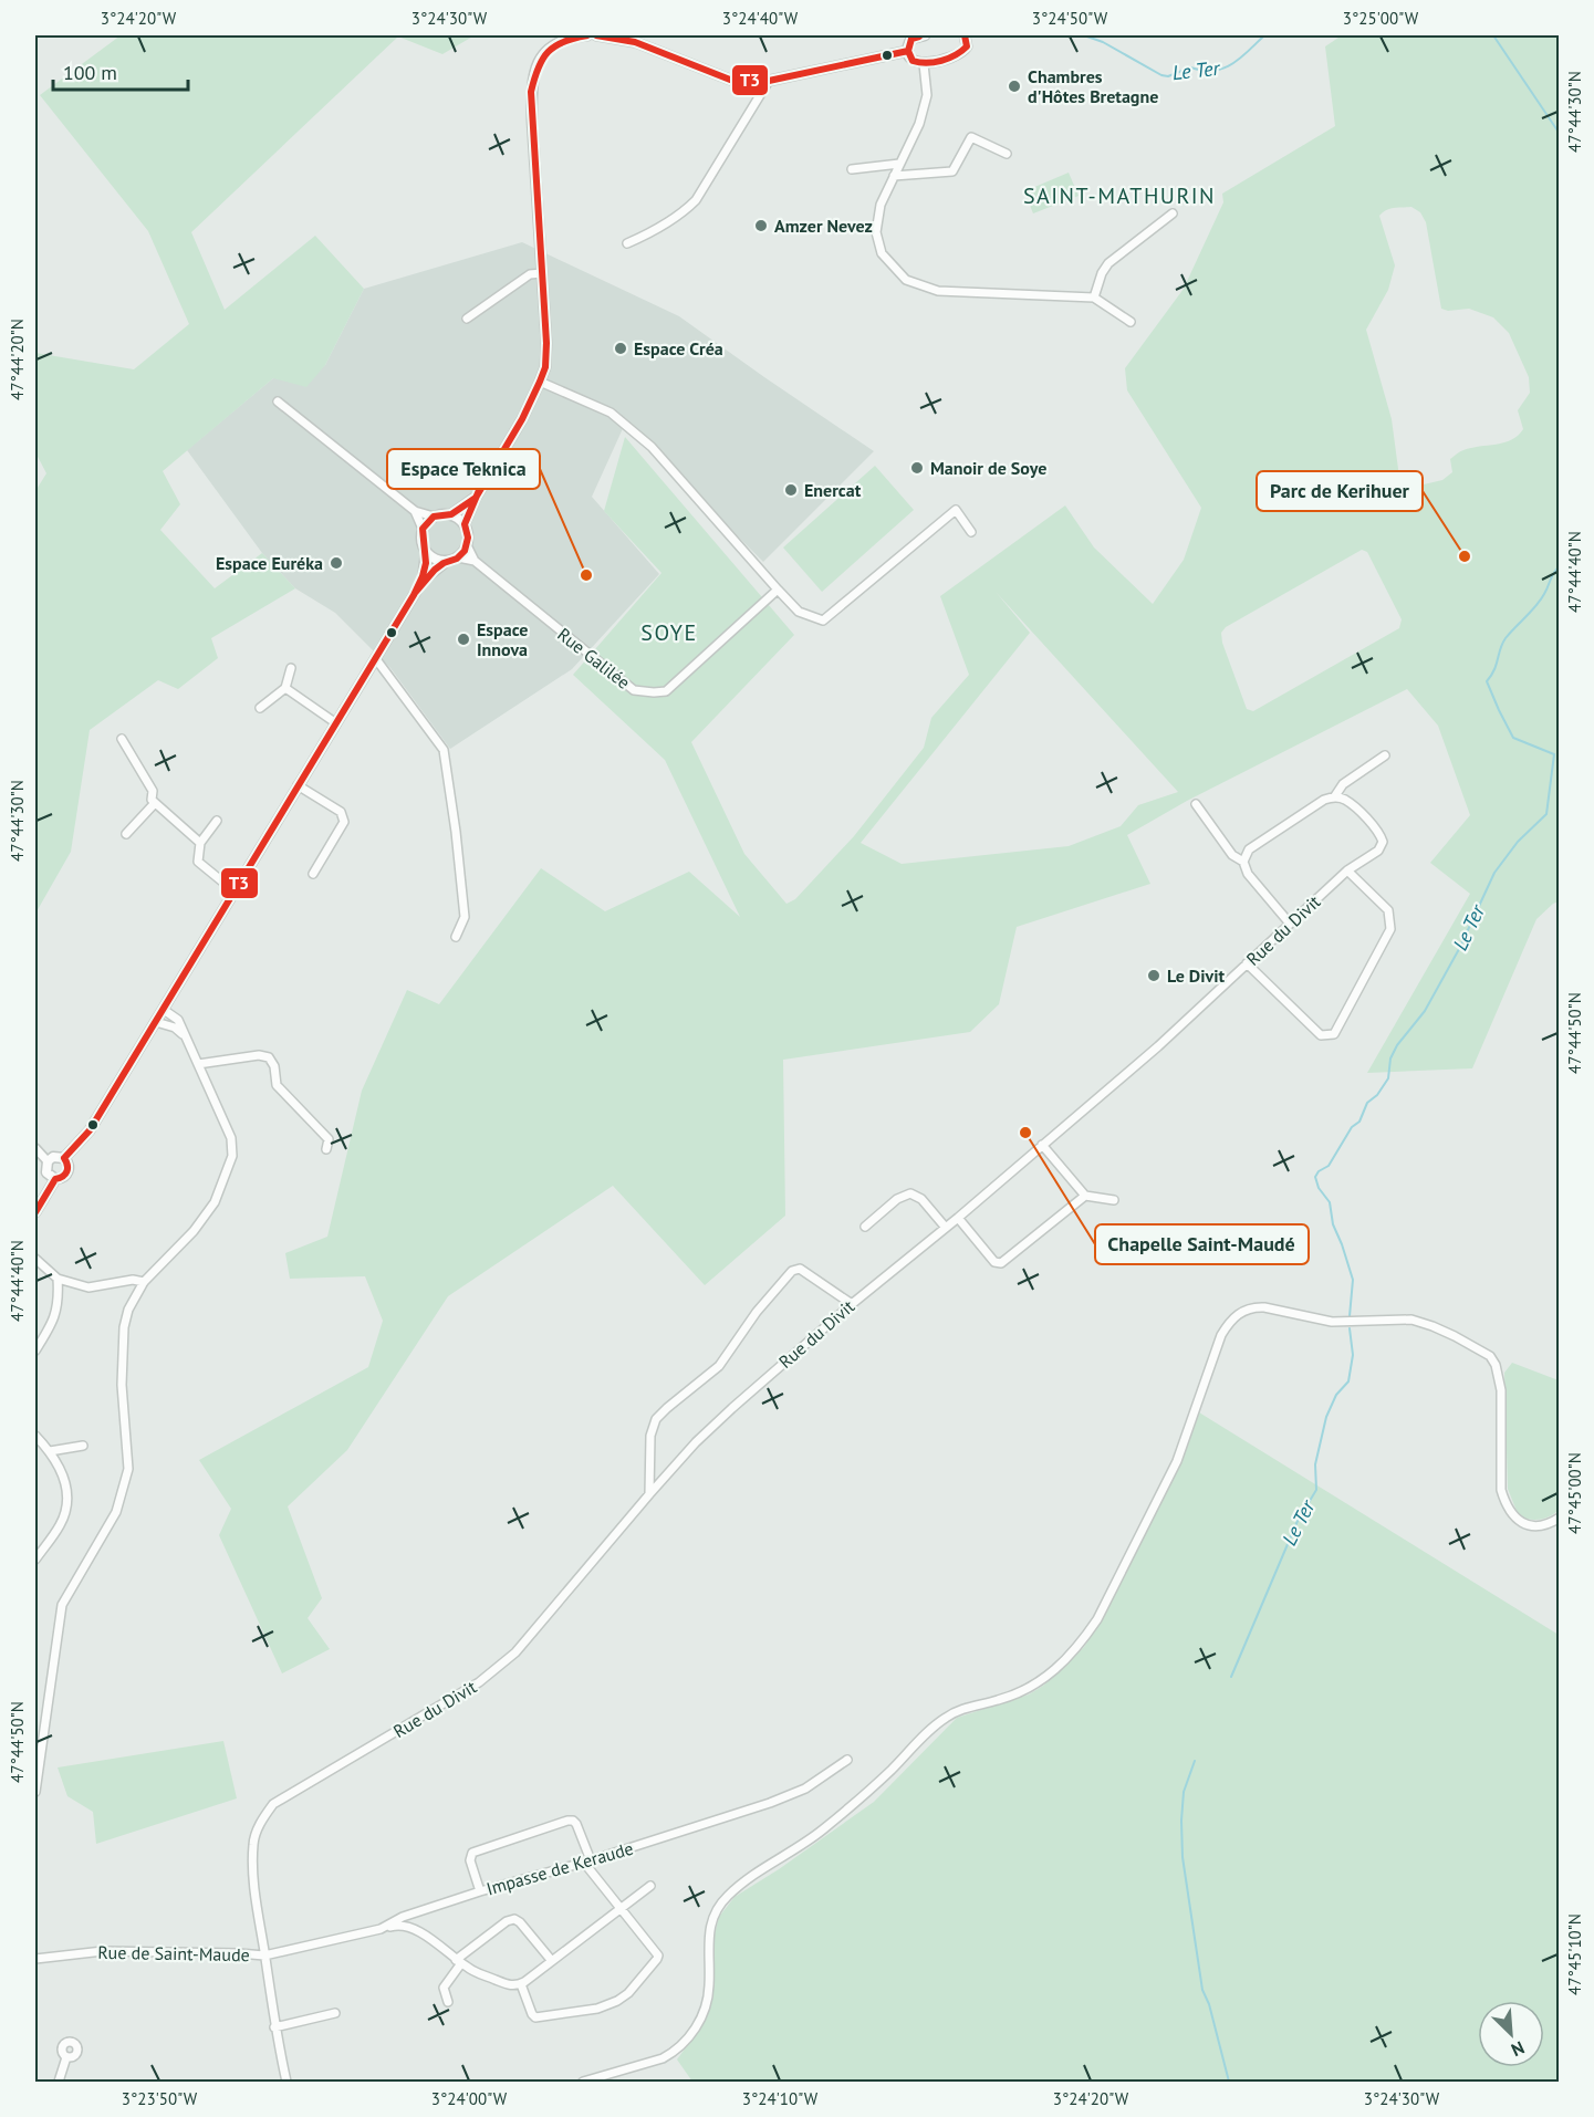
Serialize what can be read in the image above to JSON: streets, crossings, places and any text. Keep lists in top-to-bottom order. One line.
{"streets":{"street":["Rue Galilée","Rue du Divit","Impasse de Keraude","Rue de Saint-Maude"]},"crossings":[["Rue du Divit","Impasse de Keraude"],["Rue du Divit","Rue de Saint-Maude"],["Impasse de Keraude","Rue de Saint-Maude"]],"districts":["SAINT-MATHURIN","SOYE"],"water":["Le Ter"],"places":["Chambres d'Hôtes Bretagne","Amzer Nevez","Espace Créa","Manoir de Soye","Enercat","Parc de Kerihuer","Espace Euréka","Espace Teknica","Espace Innova","Le Divit","Chapelle Saint-Maudé"],"lines":["transit line T3"],"scale_bar":"100 m","north":"bottom right","coordinates":["3°24'20\"W","3°24'30\"W","3°24'40\"W","3°24'50\"W","3°25'00\"W","47°44'30\"N","47°44'20\"N","47°44'40\"N","47°44'50\"N","47°45'00\"N","47°45'10\"N","3°23'50\"W","3°24'00\"W","3°24'10\"W"]}
